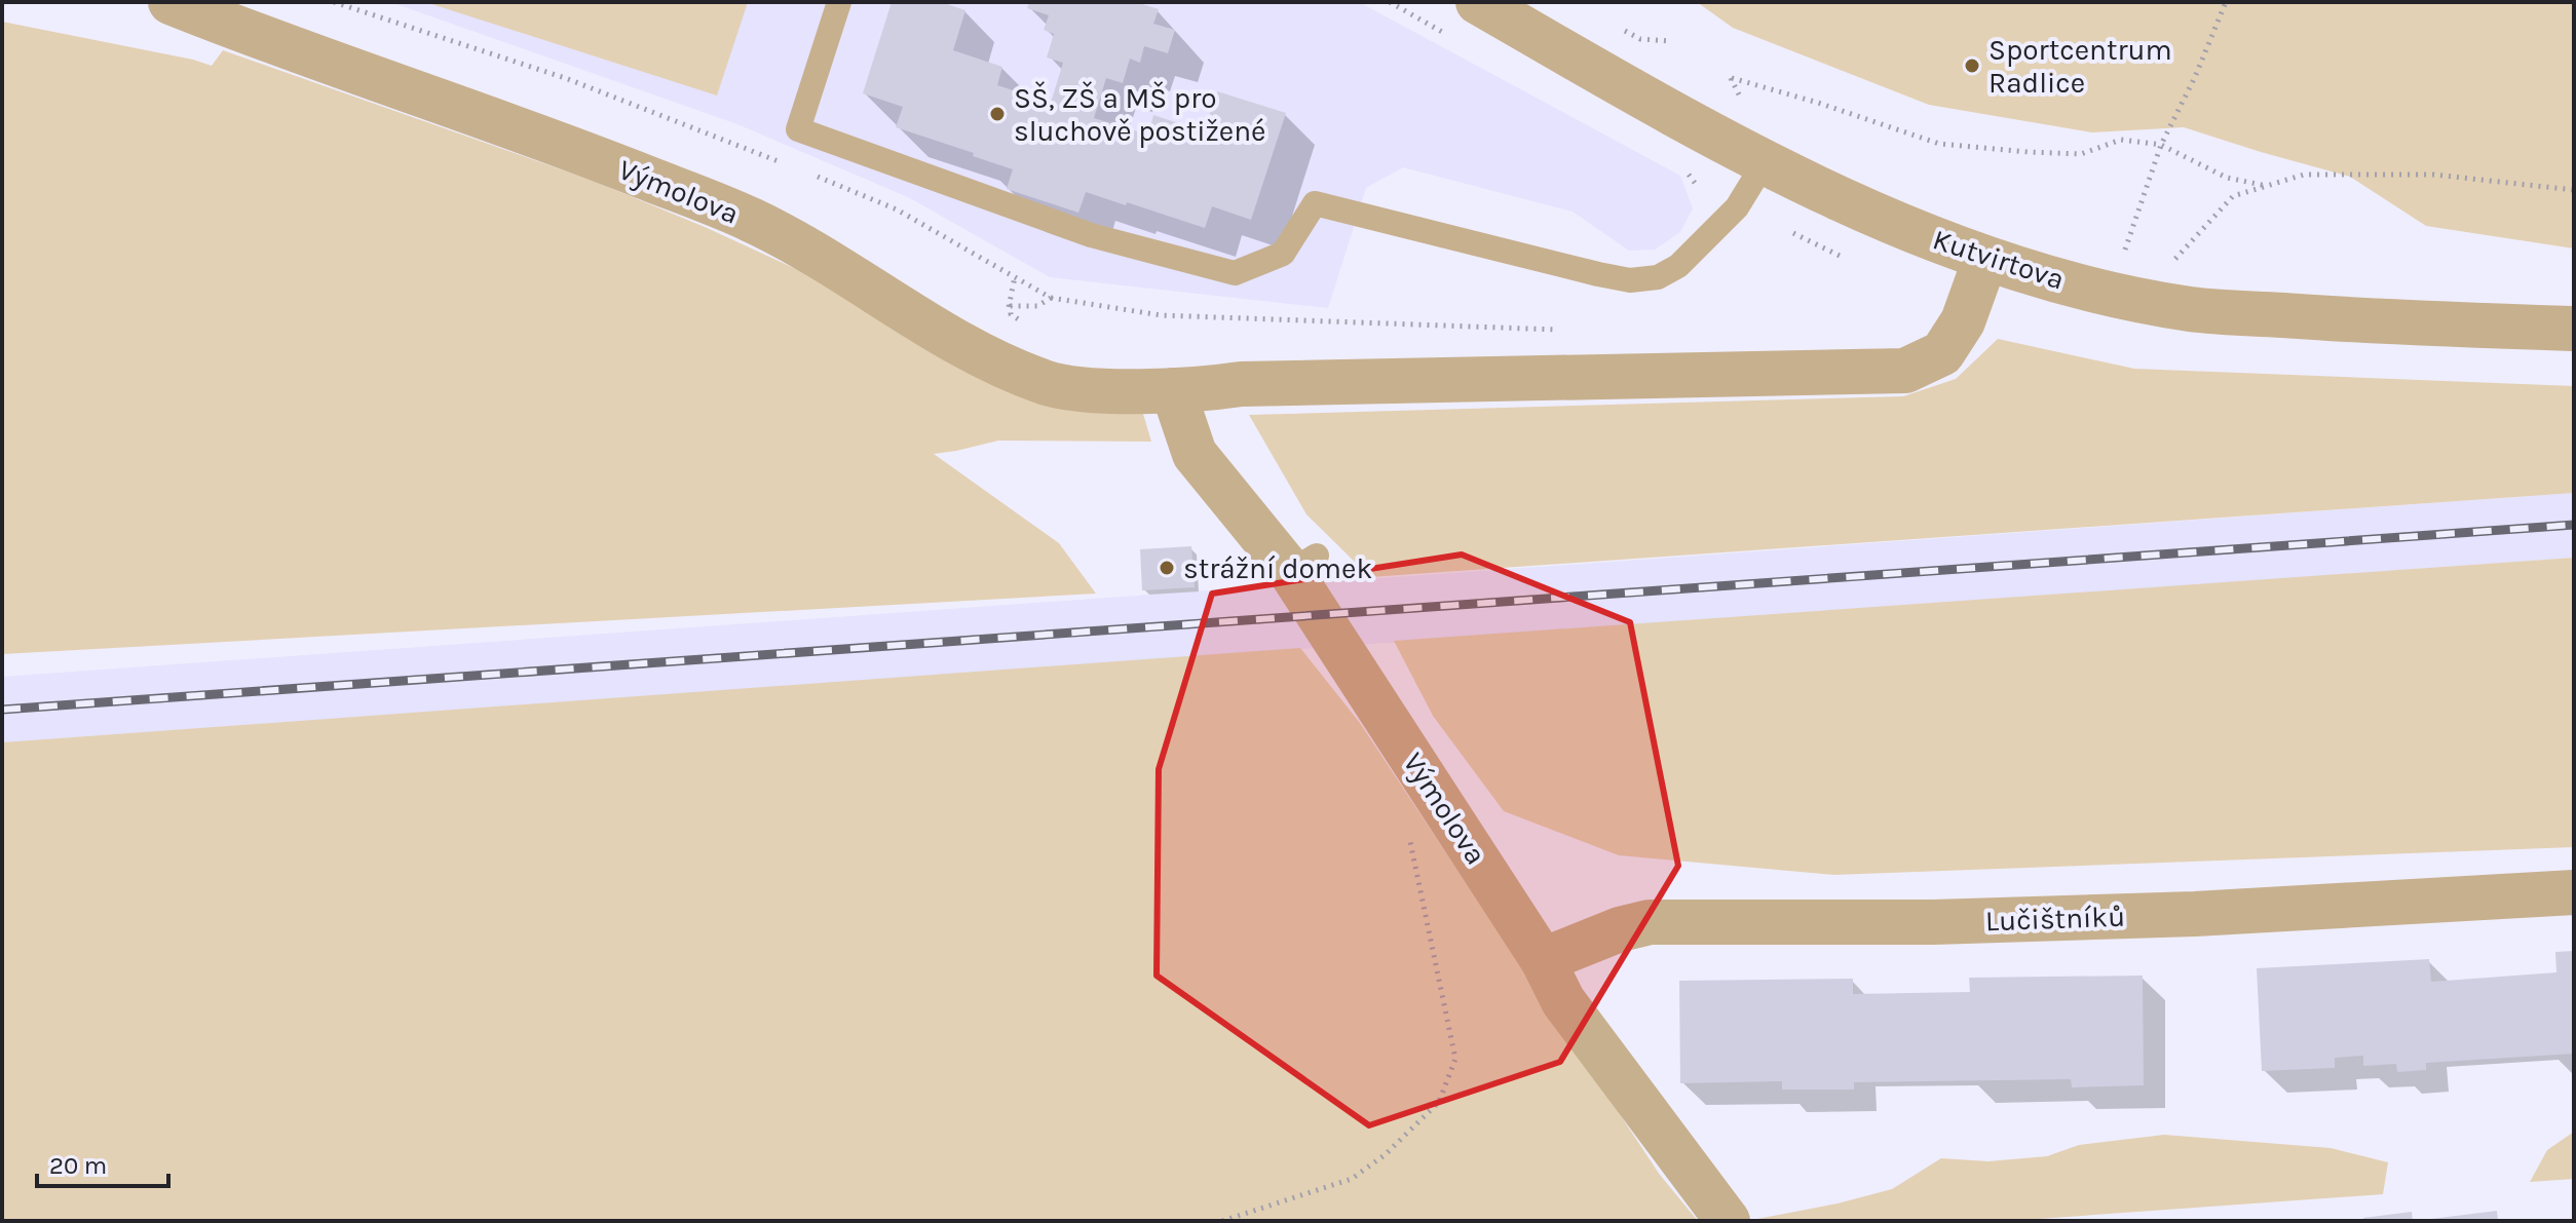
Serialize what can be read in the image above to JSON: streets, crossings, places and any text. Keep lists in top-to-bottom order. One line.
{"streets":{"street":["Výmolova","Kutvirtova","Lučištníků"]},"crossings":[["Výmolova","Kutvirtova"],["Výmolova","Lučištníků"]],"places":["Sportcentrum Radlice","SŠ, ZŠ a MŠ pro sluchově postižené","strážní domek"],"scale_bar":"20 m"}
